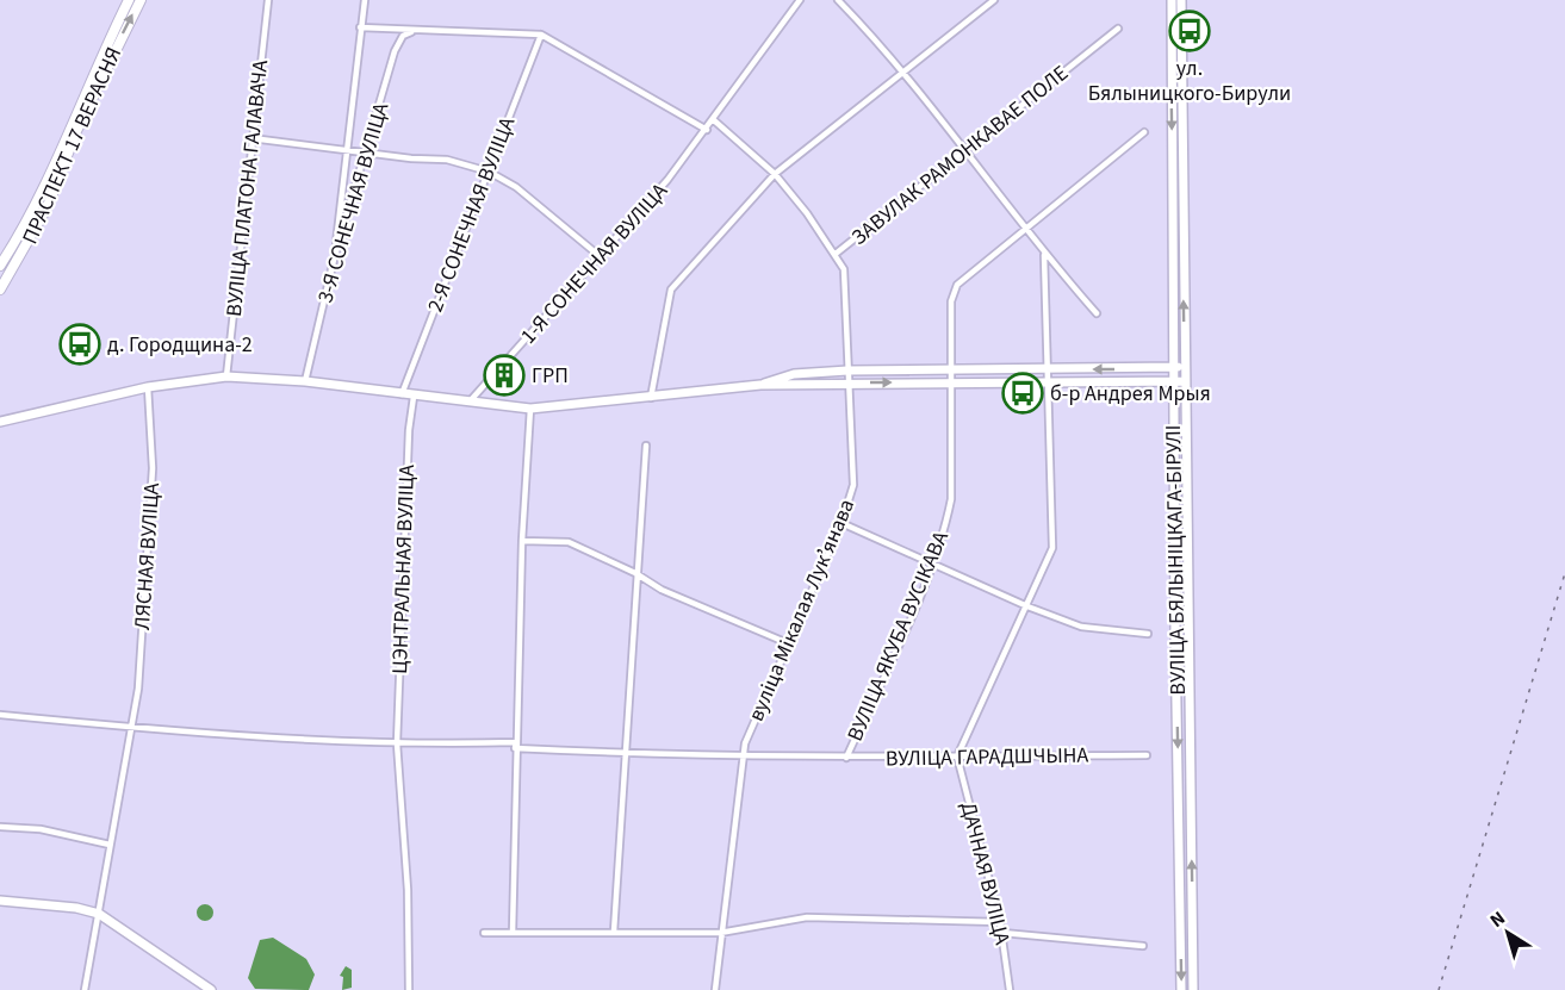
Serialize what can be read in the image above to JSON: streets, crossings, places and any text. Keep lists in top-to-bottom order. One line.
{"streets":{"main road":["ПРАСПЕКТ 17 ВЕРАСНЯ","ВУЛІЦА БЯЛЫНІЦКАГА-БІРУЛІ"],"street":["ЗАВУЛАК РАМОНКАВАЕ ПОЛЕ","ВУЛІЦА ПЛАТОНА ГАЛАВАЧА","3-Я СОНЕЧНАЯ ВУЛІЦА","2-Я СОНЕЧНАЯ ВУЛІЦА","1-Я СОНЕЧНАЯ ВУЛІЦА","ЛЯСНАЯ ВУЛІЦА","ЦЭНТРАЛЬНАЯ ВУЛІЦА","вуліца Мікалая Лукʼянава","ВУЛІЦА ЯКУБА ВУСІКАВА","ВУЛІЦА ГАРАДШЧЫНА","ДАЧНАЯ ВУЛІЦА"]},"crossings":[["ЗАВУЛАК РАМОНКАВАЕ ПОЛЕ","вуліца Мікалая Лукʼянава"],["1-Я СОНЕЧНАЯ ВУЛІЦА","вуліца Мікалая Лукʼянава"],["вуліца Мікалая Лукʼянава","ВУЛІЦА ГАРАДШЧЫНА"],["ВУЛІЦА ЯКУБА ВУСІКАВА","ВУЛІЦА ГАРАДШЧЫНА"],["ВУЛІЦА ГАРАДШЧЫНА","ДАЧНАЯ ВУЛІЦА"]],"places":{"bus stop":["ул. Бялыницкого-Бирули","д. Городщина-2","б-р Андрея Мрыя"],"building":["ГРП"]},"north":"top left"}
